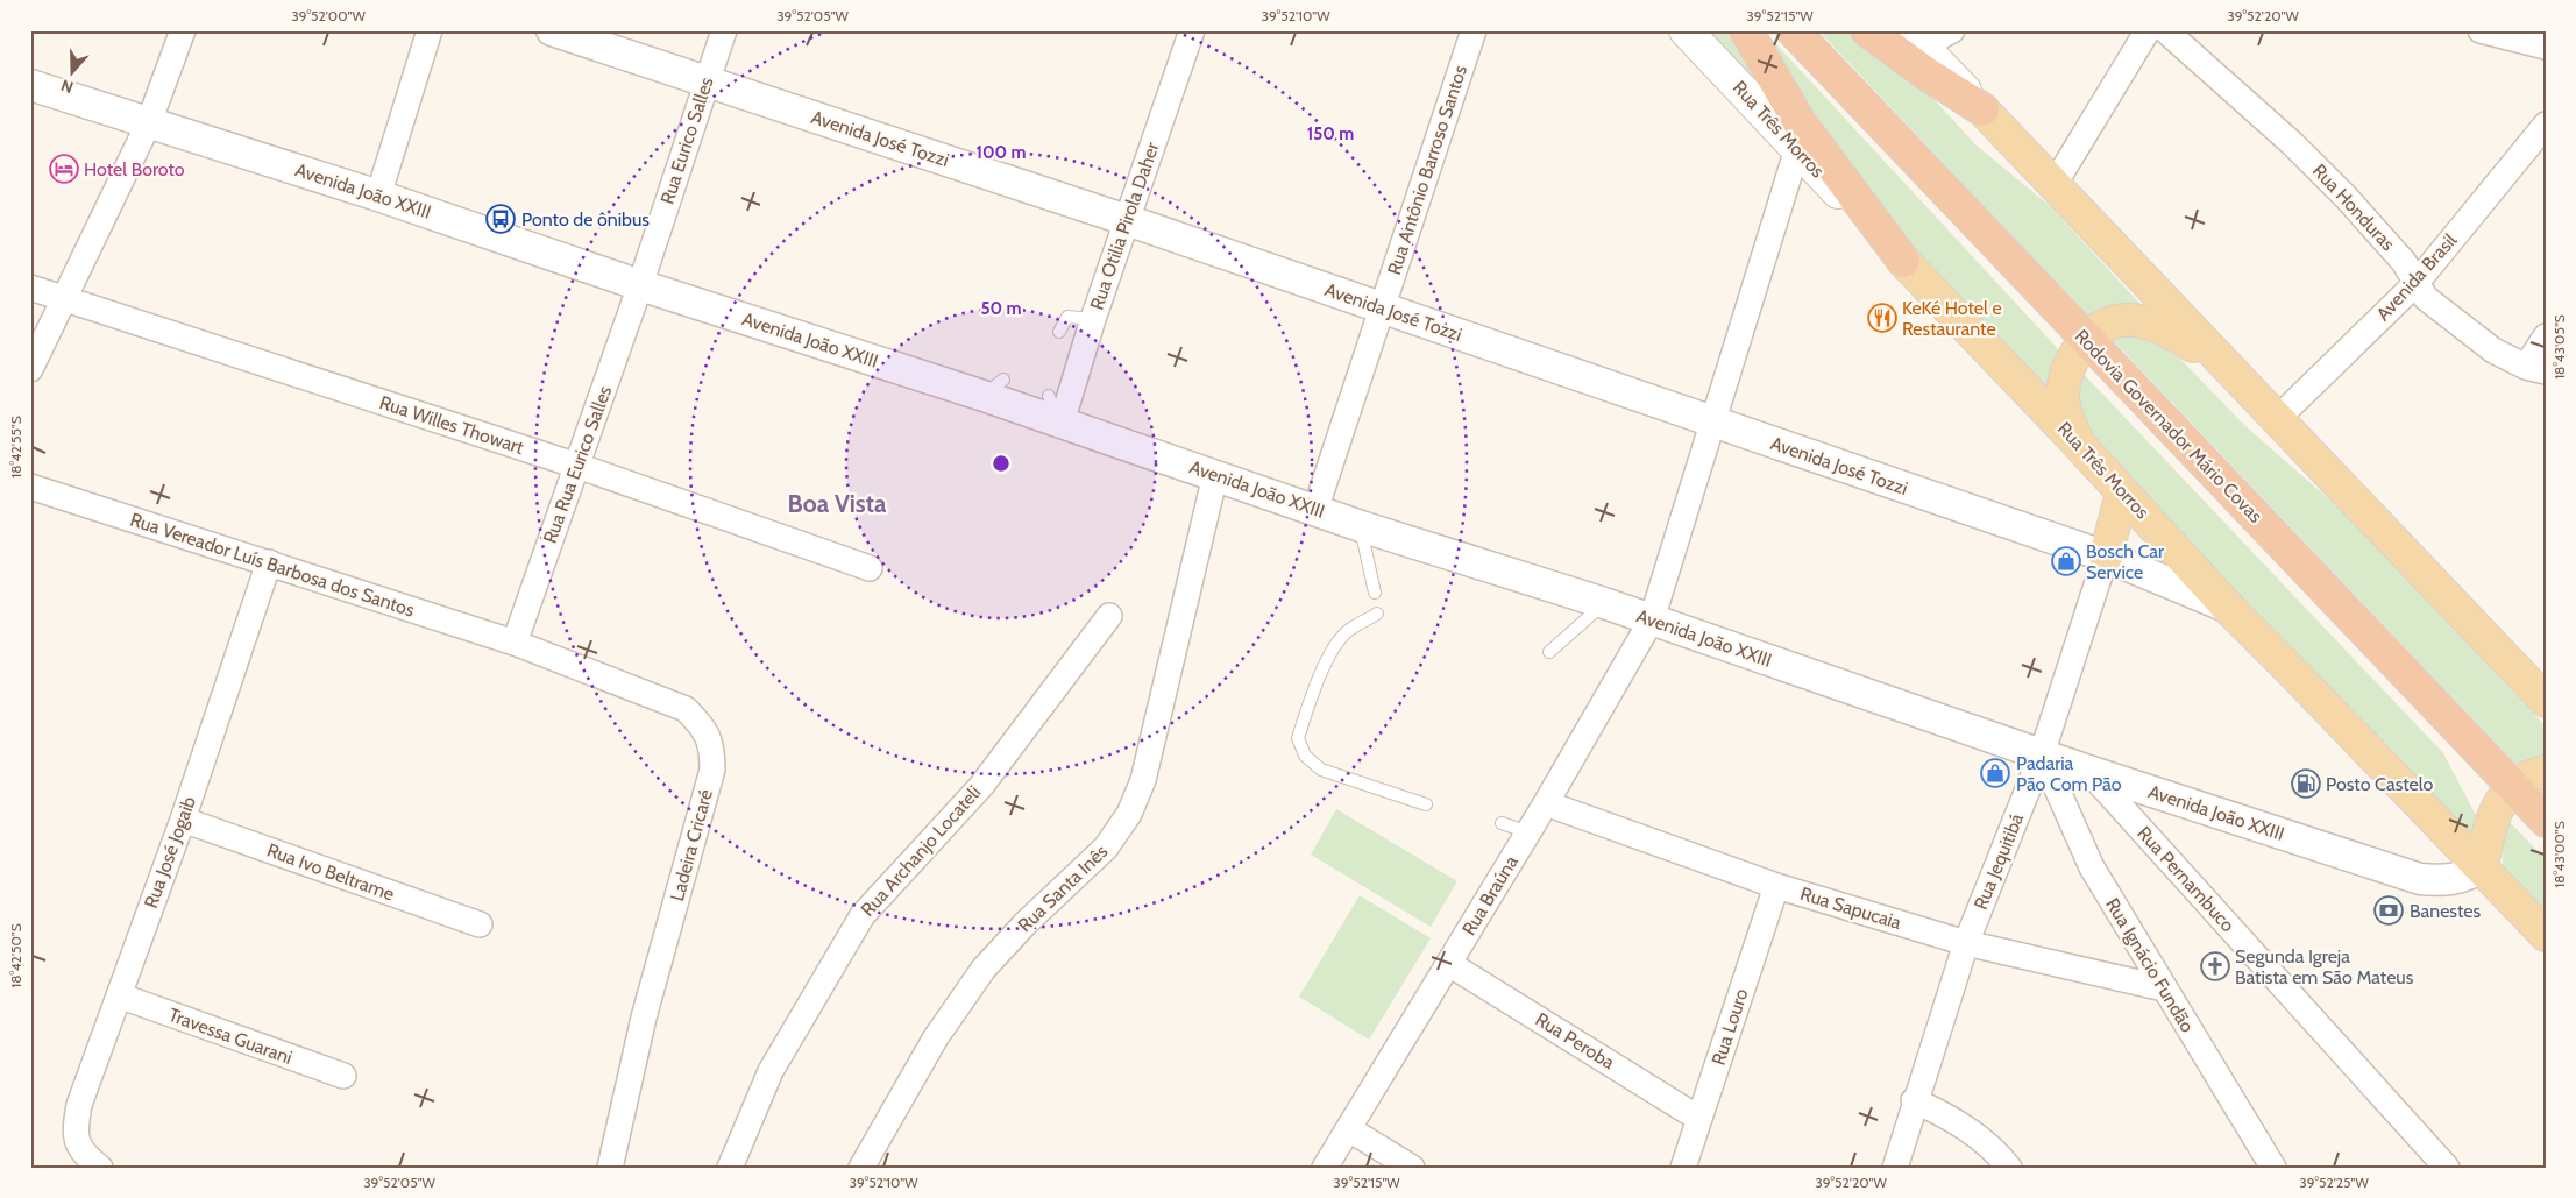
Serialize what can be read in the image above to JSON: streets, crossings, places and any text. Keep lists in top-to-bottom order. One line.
{"streets":{"highway":["Rodovia Governador Mário Covas"],"main road":["Rua Três Morros"],"street":["Avenida José Tozzi","Rua Eurico Salles","Rua Antônio Barroso Santos","Avenida João XXIII","Rua Honduras","Rua Otilia Pirola Daher","Avenida Brasil","Rua Willes Thowart","Rua Rua Eurico Salles","Rua Vereador Luís Barbosa dos Santos","Ladeira Cricaré","Rua Archanjo Locateli","Rua José Jogaib","Rua Jequitibá","Rua Ivo Beltrame","Rua Pernambuco","Rua Santa Inês","Rua Braúna","Rua Sapucaia","Rua Ignácio Fundão","Rua Louro","Travessa Guarani","Rua Peroba"]},"crossings":[["Rua Três Morros","Avenida José Tozzi"],["Rua Três Morros","Avenida João XXIII"],["Rua Três Morros","Rua Braúna"],["Avenida José Tozzi","Rua Eurico Salles"],["Avenida José Tozzi","Rua Antônio Barroso Santos"],["Avenida José Tozzi","Rua Otilia Pirola Daher"],["Avenida José Tozzi","Rua Jequitibá"],["Avenida José Tozzi","Rua Braúna"],["Rua Eurico Salles","Avenida João XXIII"],["Rua Eurico Salles","Rua Rua Eurico Salles"],["Rua Antônio Barroso Santos","Avenida João XXIII"],["Avenida João XXIII","Rua Otilia Pirola Daher"],["Avenida João XXIII","Rua Rua Eurico Salles"],["Avenida João XXIII","Rua Jequitibá"],["Avenida João XXIII","Rua Pernambuco"],["Avenida João XXIII","Rua Santa Inês"],["Avenida João XXIII","Rua Braúna"],["Avenida João XXIII","Rua Ignácio Fundão"],["Rua Honduras","Avenida Brasil"],["Rua Willes Thowart","Rua Rua Eurico Salles"],["Rua Rua Eurico Salles","Rua Vereador Luís Barbosa dos Santos"],["Rua Rua Eurico Salles","Ladeira Cricaré"],["Rua Vereador Luís Barbosa dos Santos","Ladeira Cricaré"],["Rua Vereador Luís Barbosa dos Santos","Rua José Jogaib"],["Rua José Jogaib","Rua Ivo Beltrame"],["Rua José Jogaib","Travessa Guarani"],["Rua Jequitibá","Rua Sapucaia"],["Rua Jequitibá","Rua Ignácio Fundão"],["Rua Braúna","Rua Sapucaia"],["Rua Braúna","Rua Peroba"],["Rua Sapucaia","Rua Ignácio Fundão"],["Rua Sapucaia","Rua Louro"],["Rua Louro","Rua Peroba"]],"districts":["Boa Vista"],"places":{"hotel":["Hotel Boroto"],"bus stop":["Ponto de ônibus"],"restaurant":["KeKé Hotel e Restaurante"],"shop":["Bosch Car Service","Padaria Pão Com Pão"],"fuel station":["Posto Castelo"],"bank":["Banestes"],"church":["Segunda Igreja Batista em São Mateus"]},"north":"bottom","coordinates":["39°52'00\"W","39°52'05\"W","39°52'10\"W","39°52'15\"W","39°52'20\"W","18°43'05\"S","18°42'55\"S","18°43'00\"S","18°42'50\"S","39°52'25\"W"],"rings":["150 m","100 m","50 m"]}
